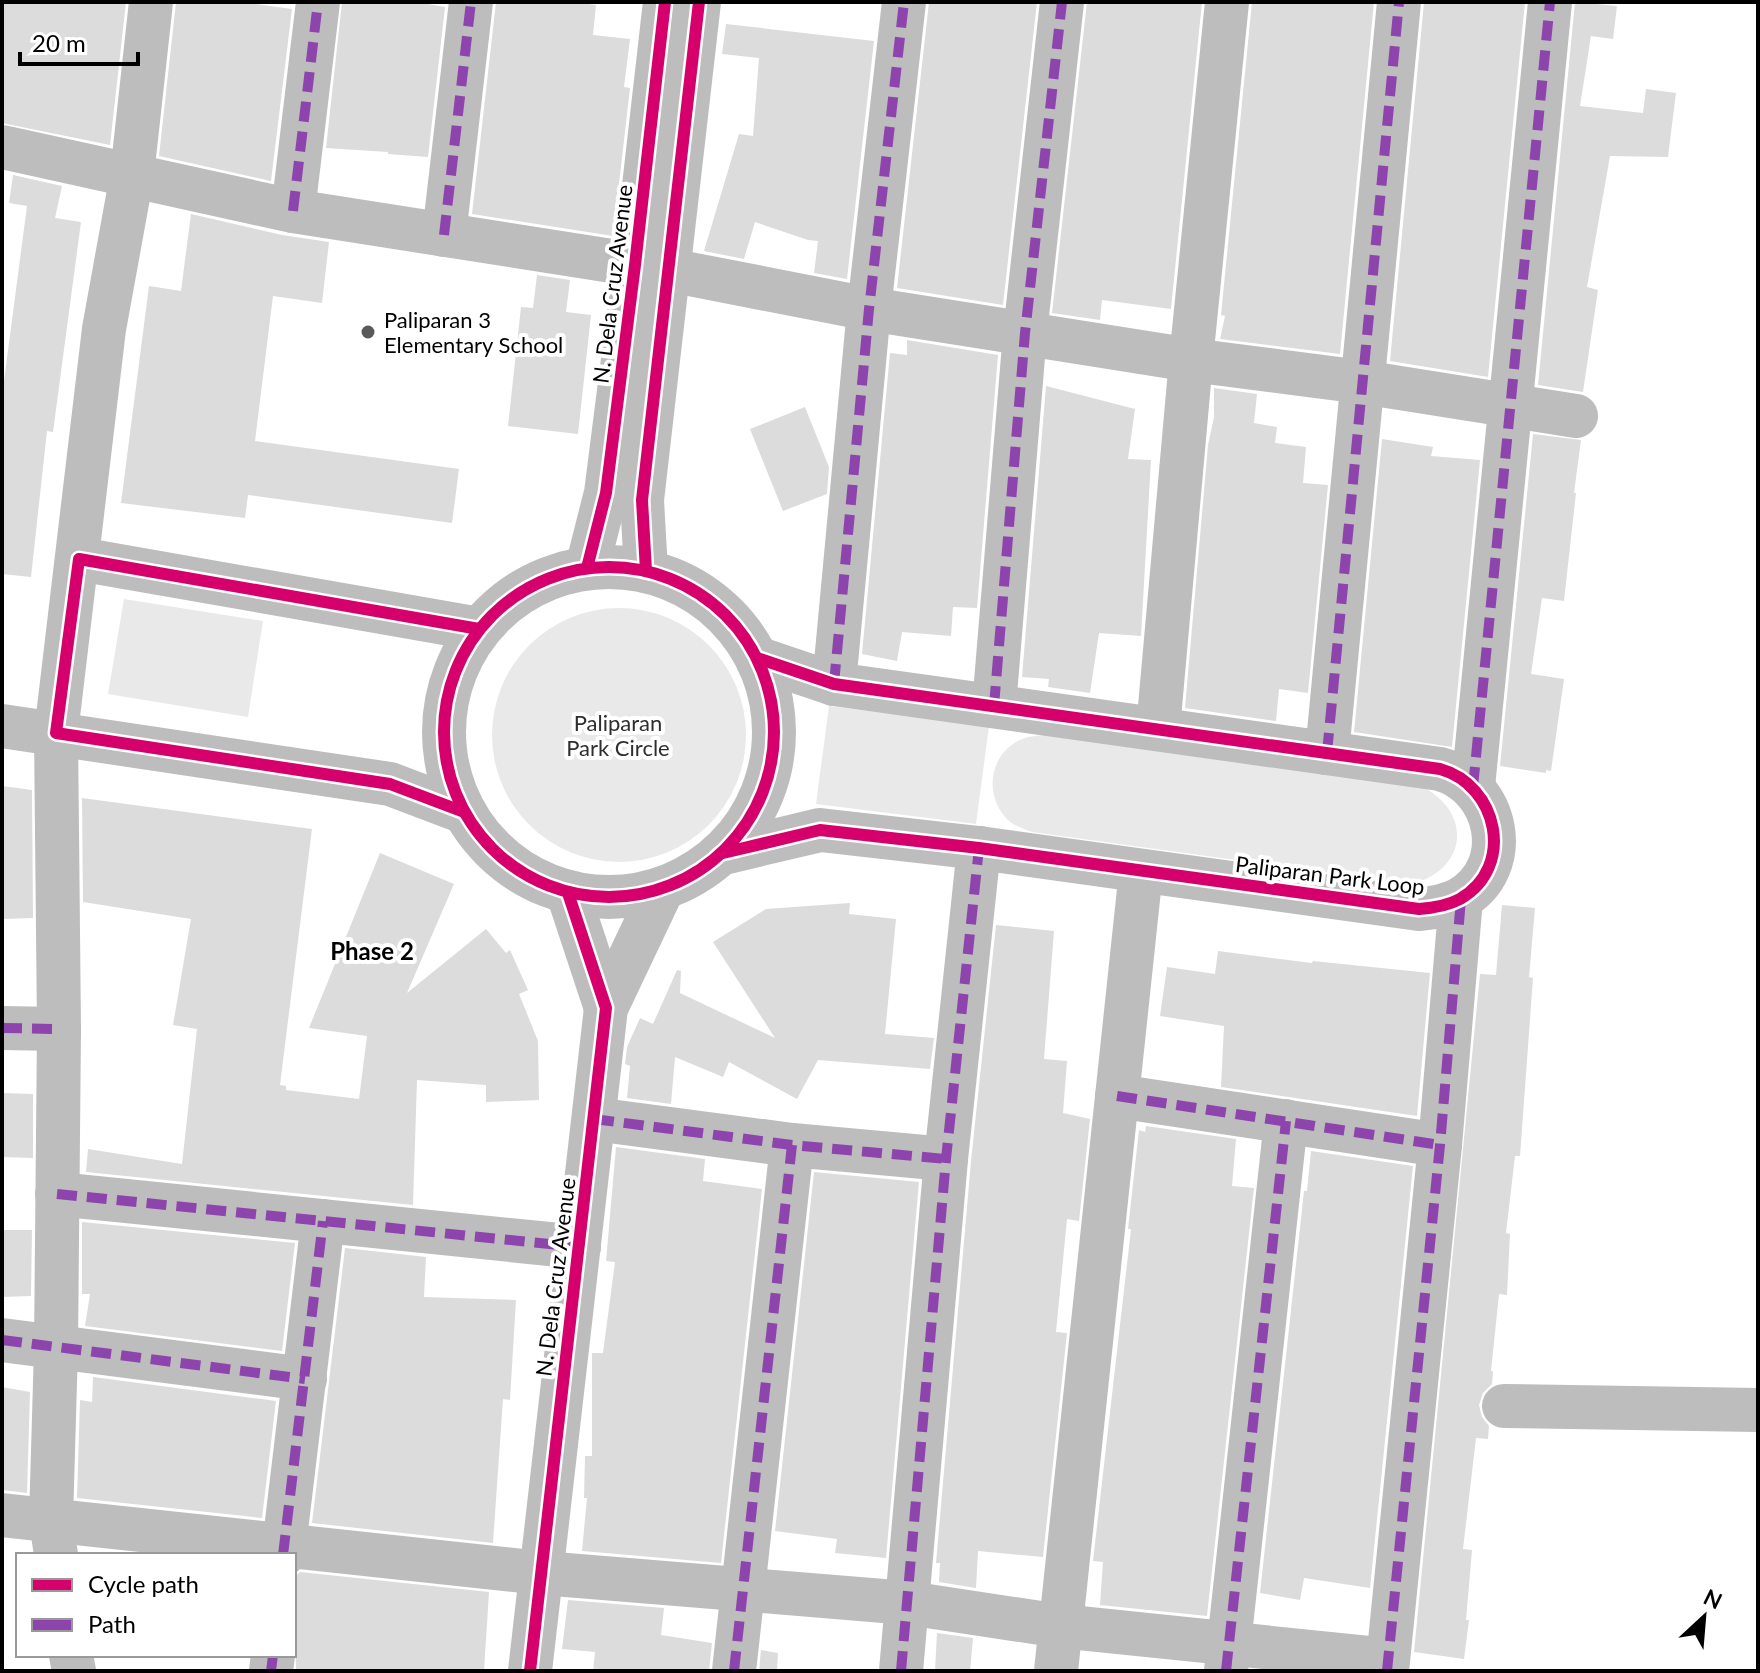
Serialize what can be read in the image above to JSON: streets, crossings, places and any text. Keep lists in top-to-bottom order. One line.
{"streets":{"street":["N. Dela Cruz Avenue","Paliparan Park Loop"]},"districts":["Phase 2"],"parks":["Paliparan Park Circle"],"places":["Paliparan 3 Elementary School"],"legend":["Cycle path","Path"],"scale_bar":"20 m","north":"top right"}
